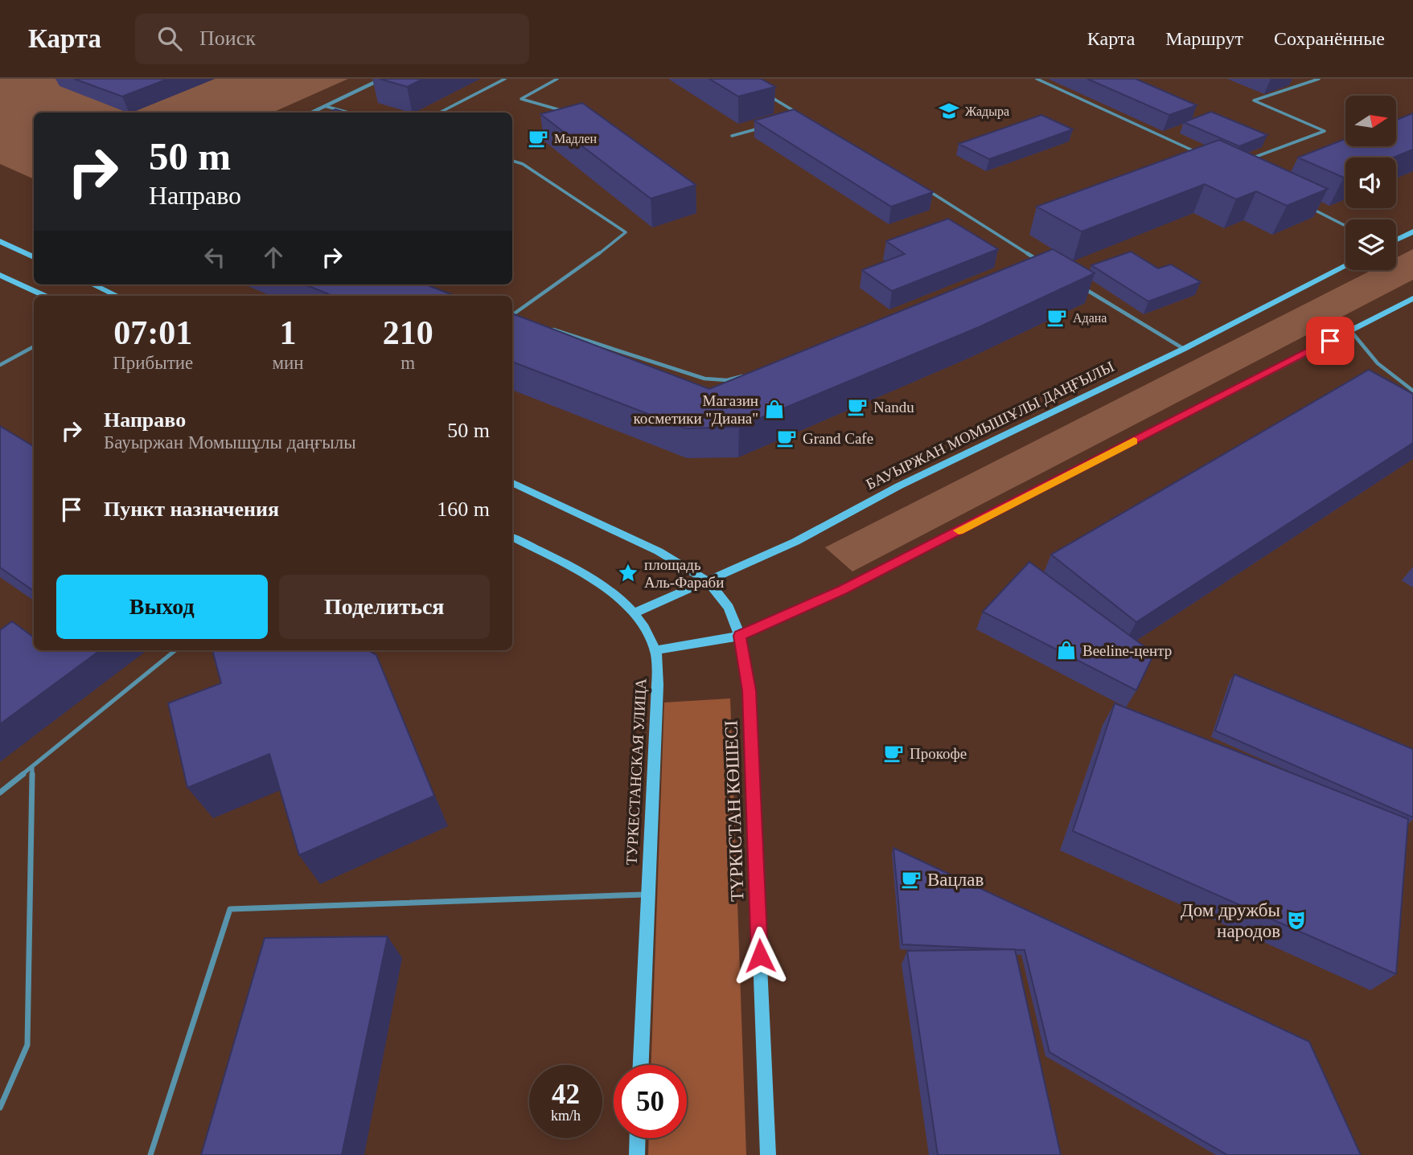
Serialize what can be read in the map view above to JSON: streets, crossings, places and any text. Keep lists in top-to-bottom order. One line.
{"streets":{"street":["БАУЫРЖАН МОМЫШҰЛЫ ДАҢҒЫЛЫ","ТУРКЕСТАНСКАЯ УЛИЦА","ТҮРКІСТАН КӨШЕСІ"]},"places":{"school or university":["Жадыра"],"cafe":["Мадлен","Адана","Nandu","Grand Cafe","Прокофе","Вацлав"],"shop":["Магазин косметики \"Диана\"","Beeline-центр"],"place":["площадь Аль-Фараби"],"theatre":["Дом дружбы народов"]},"north":"right","page":{"header":"Карта","search":"Поиск","nav":["Карта","Маршрут","Сохранённые"],"turn":["50 m","Направо"],"eta":["07:01","Прибытие","1","мин","210","m"],"list":[{"name":"Направо","note":"Бауыржан Момышұлы даңғылы","value":"50 m"},{"name":"Пункт назначения","value":"160 m"}],"buttons":["Выход","Поделиться"],"speed":"42 km/h","limit":"50"}}
